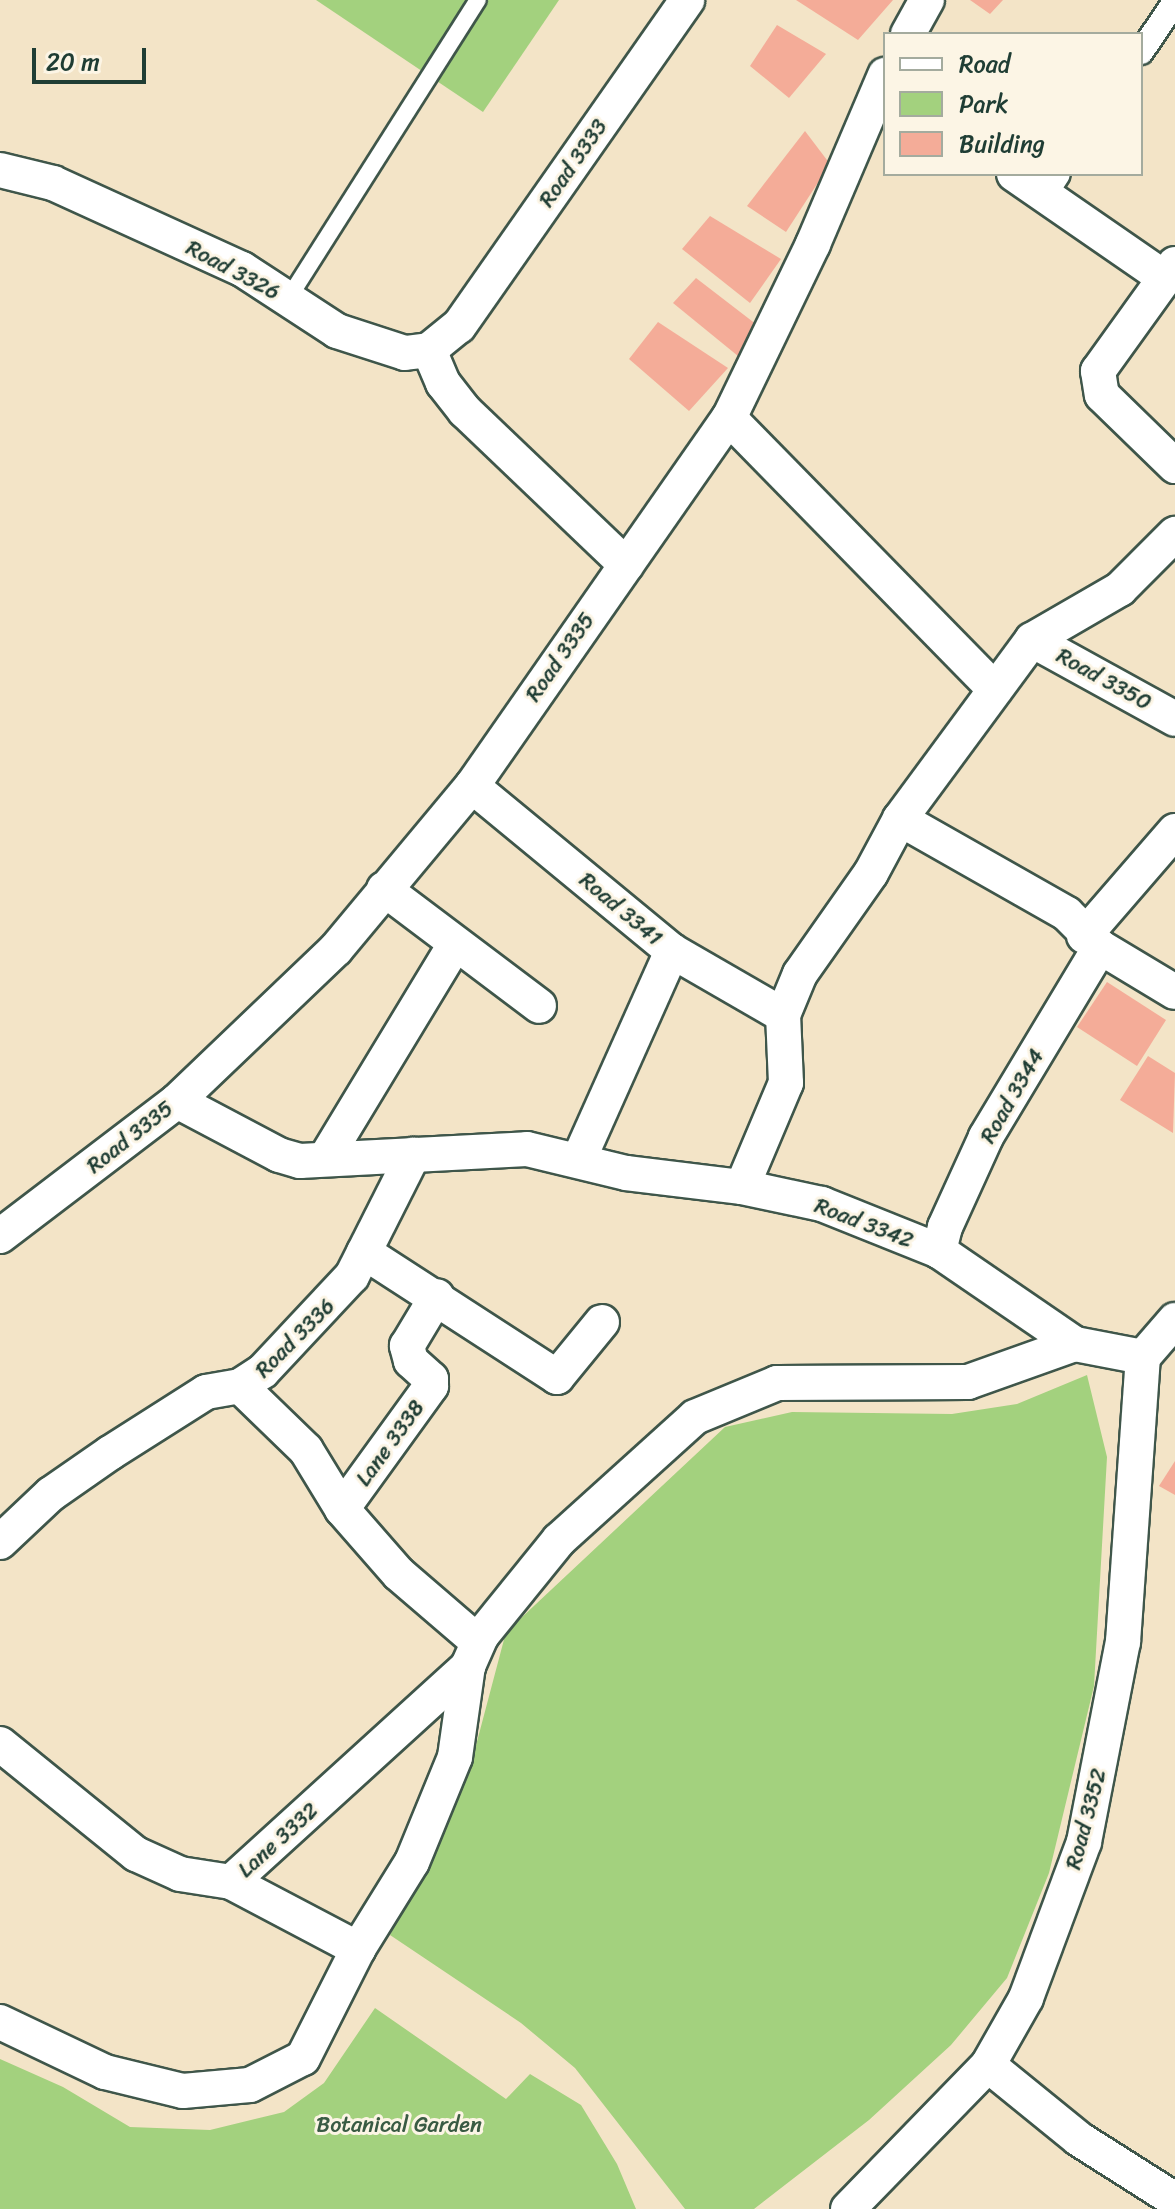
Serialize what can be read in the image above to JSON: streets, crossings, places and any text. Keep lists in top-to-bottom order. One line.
{"streets":{"street":["Road 3333","Road 3326","Road 3335","Road 3350","Road 3341","Road 3344","Road 3342","Road 3336","Lane 3338","Road 3352","Lane 3332"]},"crossings":[["Road 3333","Road 3326"],["Road 3335","Road 3341"],["Road 3335","Road 3342"],["Road 3344","Road 3342"],["Road 3342","Road 3336"]],"parks":["Botanical Garden"],"legend":["Road","Park","Building"],"scale_bar":"20 m"}
